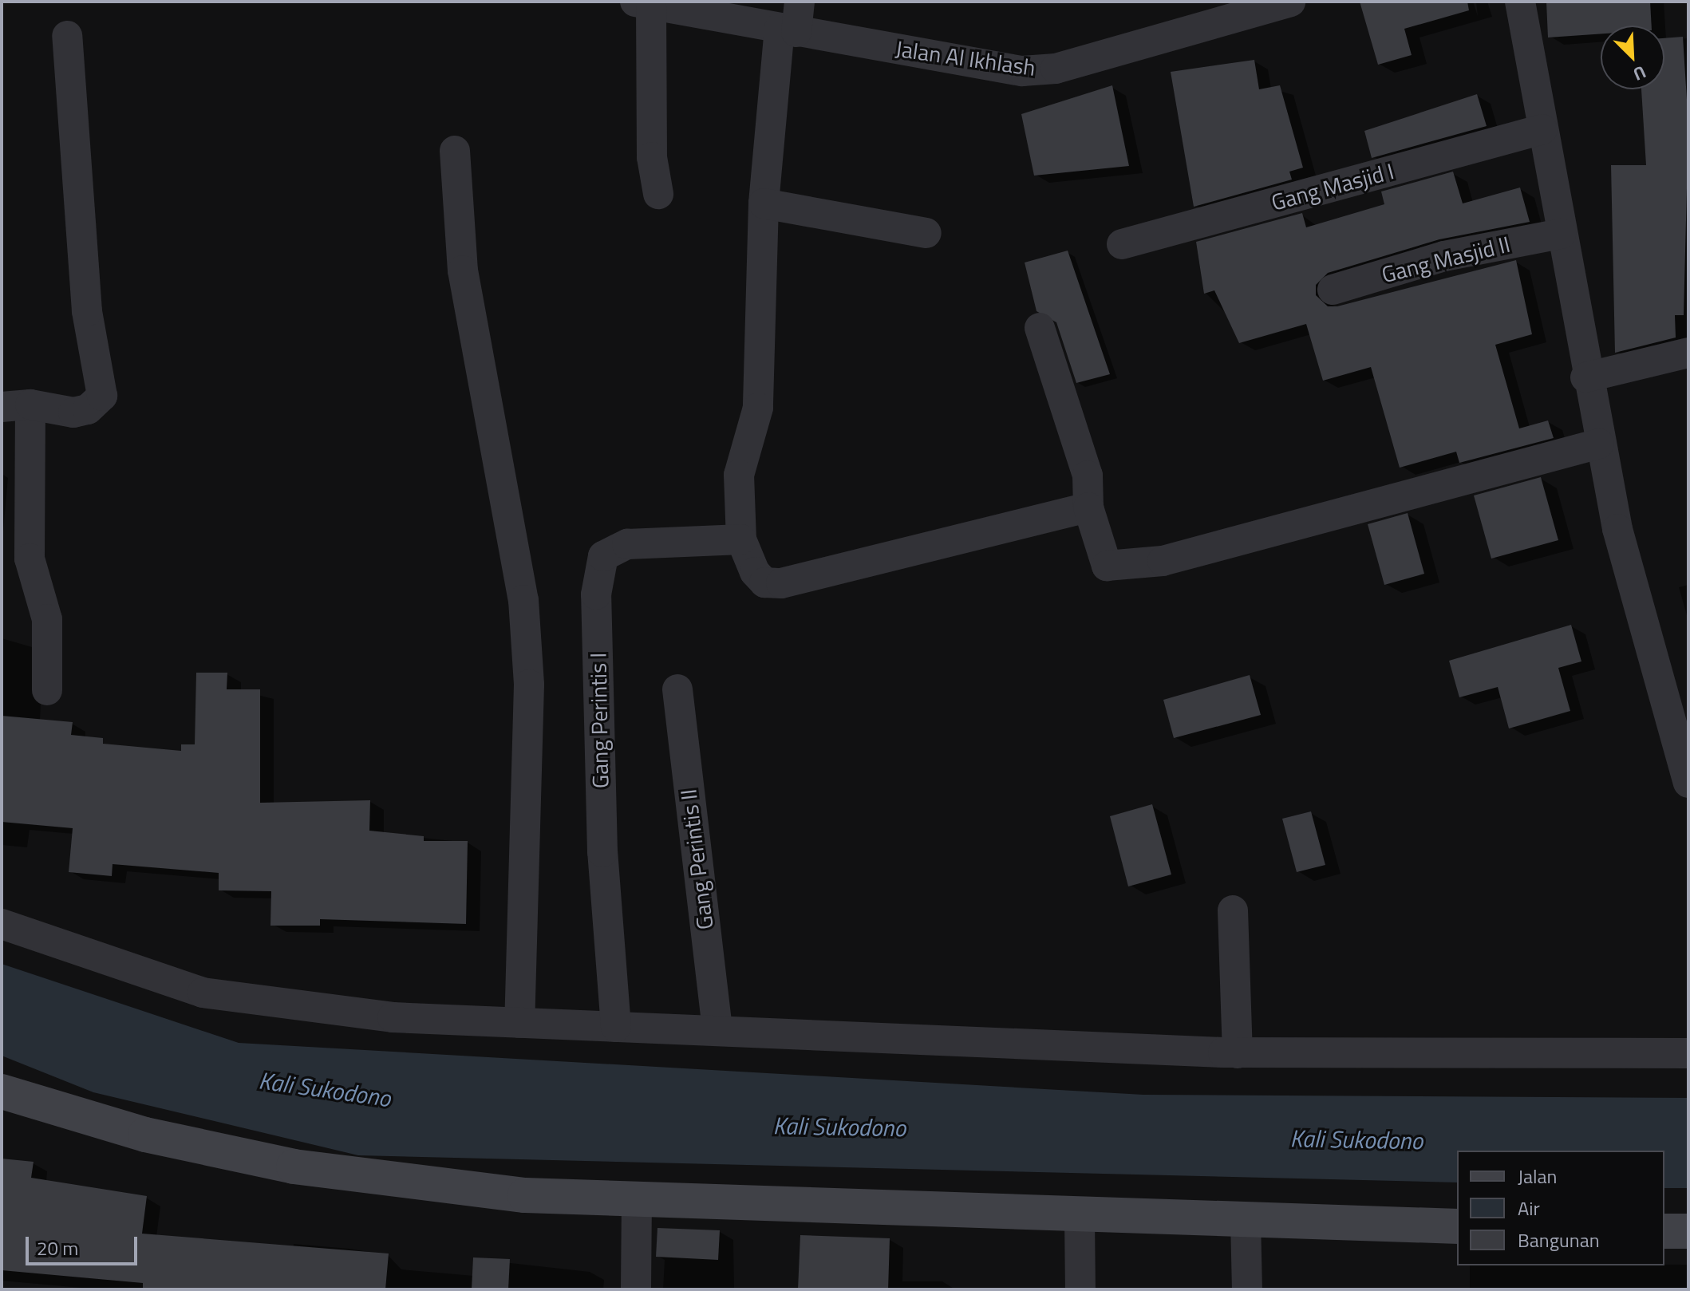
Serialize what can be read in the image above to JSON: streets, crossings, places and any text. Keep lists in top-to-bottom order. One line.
{"streets":{"street":["Jalan Al Ikhlash","Gang Masjid I","Gang Masjid II","Gang Perintis I","Gang Perintis II"]},"water":["Kali Sukodono"],"legend":["Jalan","Air","Bangunan"],"scale_bar":"20 m","north":"bottom right"}
